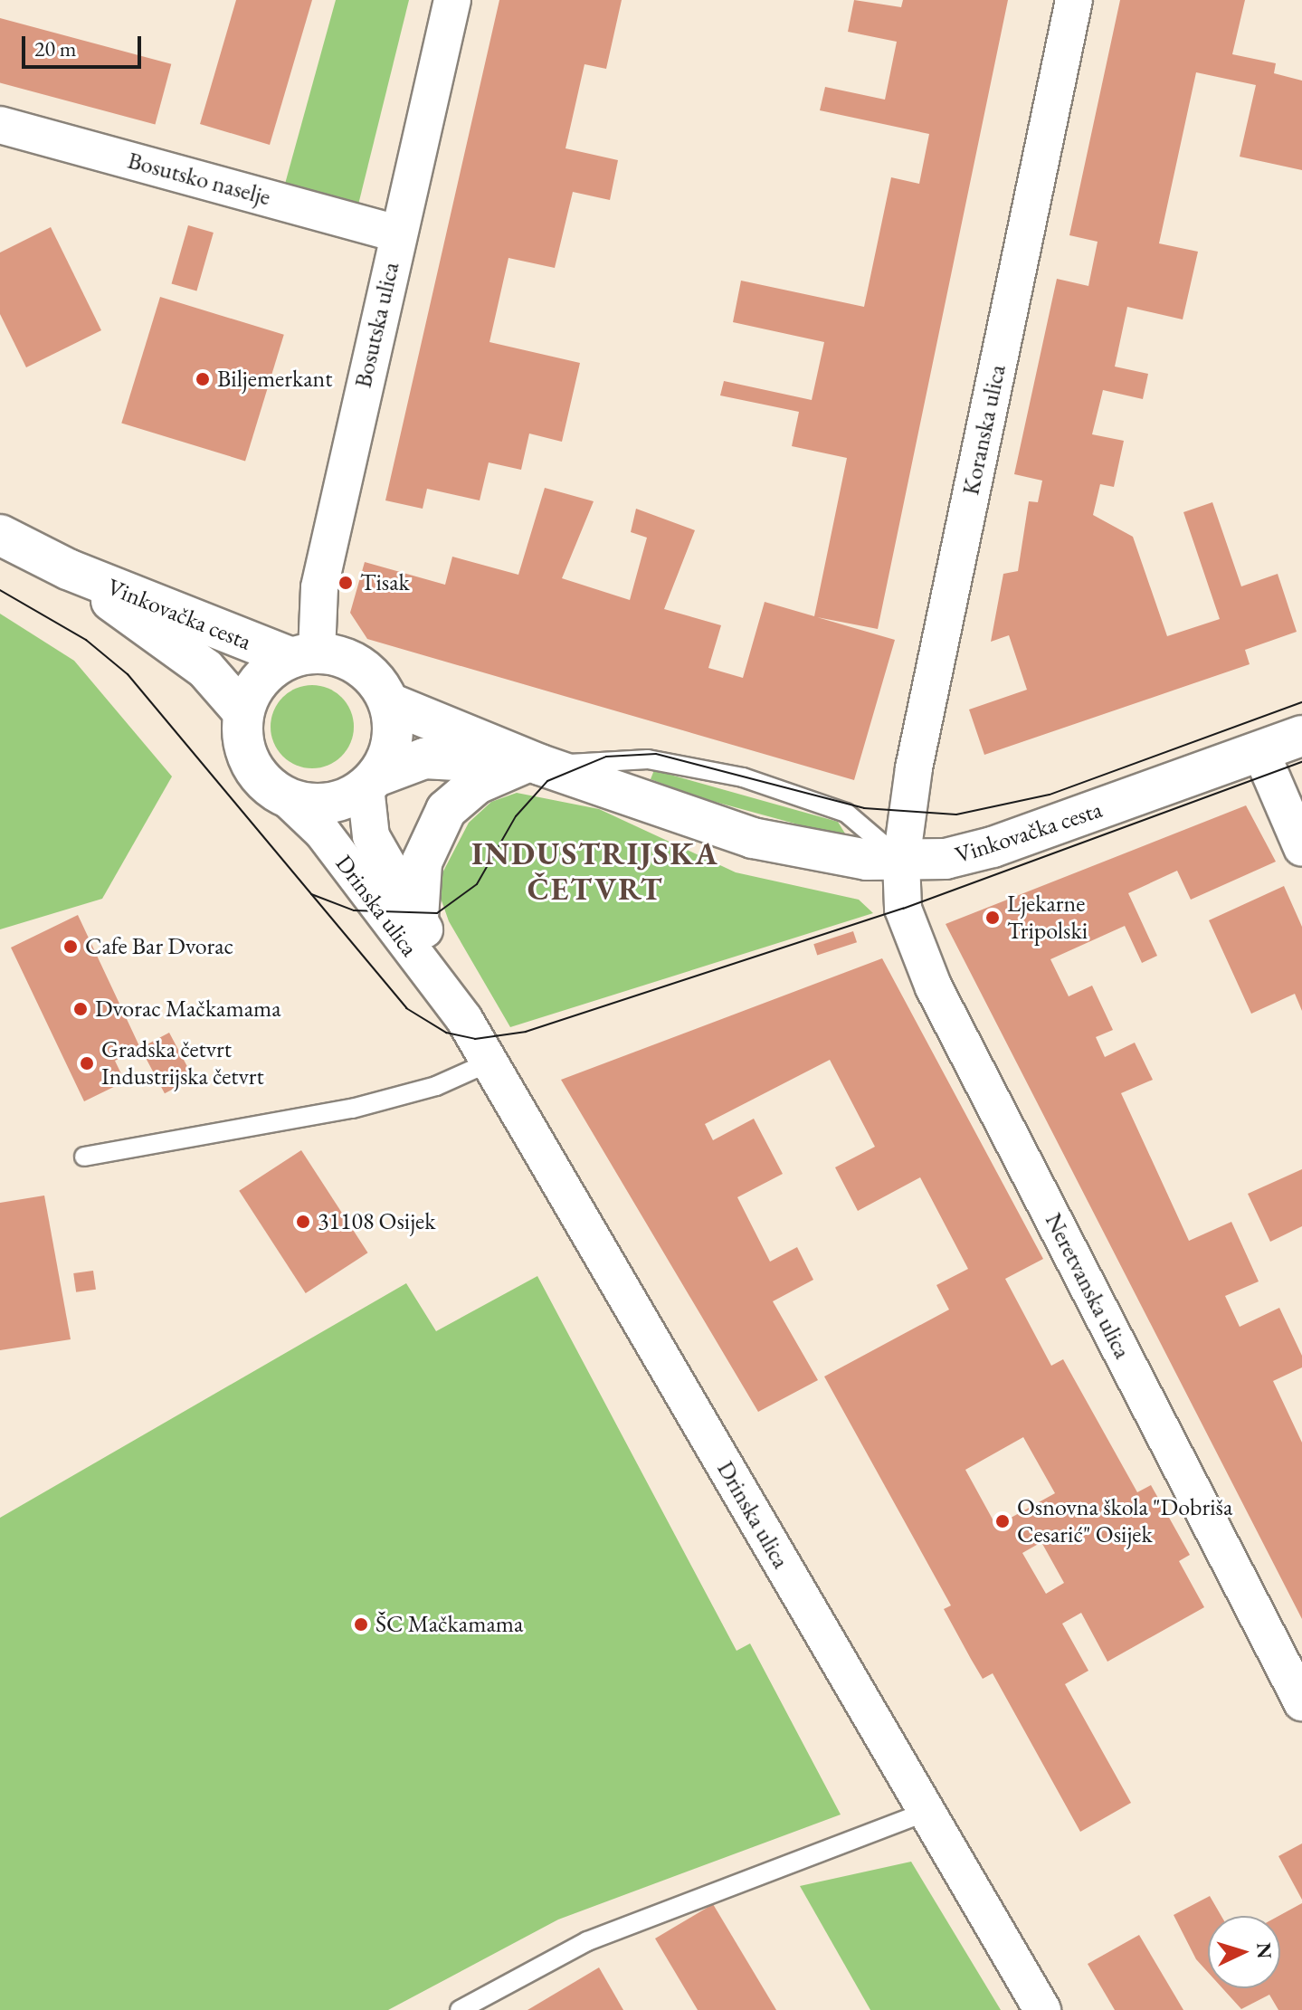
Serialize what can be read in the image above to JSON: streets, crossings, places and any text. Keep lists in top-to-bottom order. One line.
{"streets":{"main road":["Vinkovačka cesta"],"street":["Bosutsko naselje","Bosutska ulica","Koranska ulica","Drinska ulica","Neretvanska ulica"]},"crossings":[["Bosutsko naselje","Bosutska ulica"],["Bosutska ulica","Vinkovačka cesta"],["Bosutska ulica","Drinska ulica"],["Koranska ulica","Vinkovačka cesta"],["Koranska ulica","Neretvanska ulica"],["Vinkovačka cesta","Drinska ulica"],["Vinkovačka cesta","Neretvanska ulica"]],"districts":["INDUSTRIJSKA ČETVRT"],"places":["Biljemerkant","Tisak","Ljekarne Tripolski","Cafe Bar Dvorac","Dvorac Mačkamama","Gradska četvrt Industrijska četvrt","31108 Osijek","Osnovna škola \"Dobriša Cesarić\" Osijek","ŠC Mačkamama"],"scale_bar":"20 m","north":"right"}
